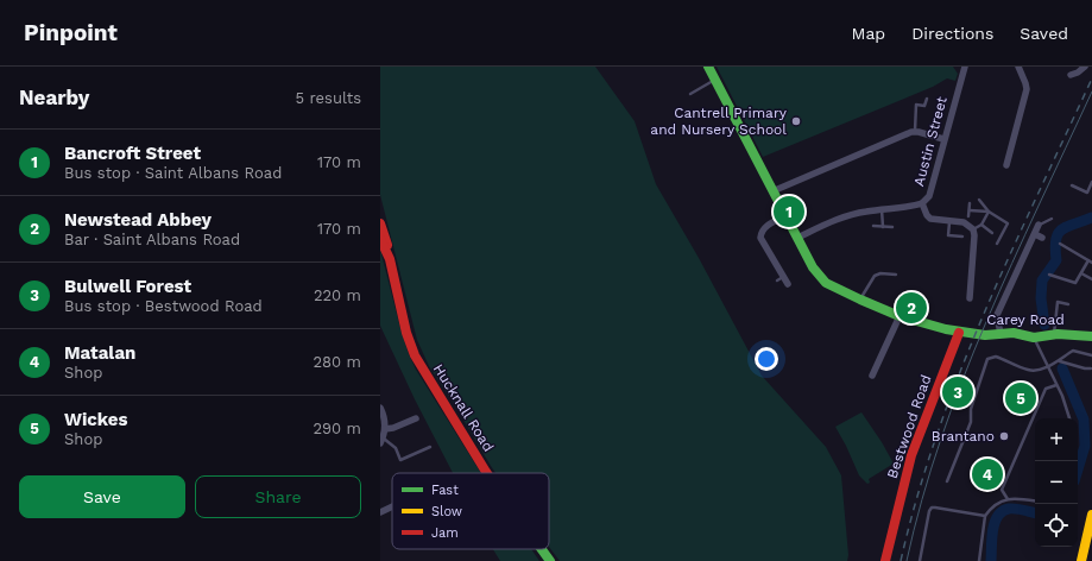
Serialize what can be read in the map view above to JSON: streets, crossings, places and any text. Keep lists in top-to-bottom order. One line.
{"streets":{"street":["Austin Street","Carey Road","Hucknall Road","Bestwood Road"]},"crossings":[["Carey Road","Bestwood Road"]],"places":["Cantrell Primary and Nursery School","Brantano"],"legend":["Fast","Slow","Jam"],"page":{"header":"Pinpoint","nav":["Map","Directions","Saved"],"heading":["Nearby","5 results"],"list":[{"mark":"1","name":"Bancroft Street","note":"Bus stop · Saint Albans Road","value":"170 m"},{"mark":"2","name":"Newstead Abbey","note":"Bar · Saint Albans Road","value":"170 m"},{"mark":"3","name":"Bulwell Forest","note":"Bus stop · Bestwood Road","value":"220 m"},{"mark":"4","name":"Matalan","note":"Shop","value":"280 m"},{"mark":"5","name":"Wickes","note":"Shop","value":"290 m"}],"pins":["1","2","3","5","4"],"map_buttons":["+","−"],"buttons":["Save","Share"]}}
